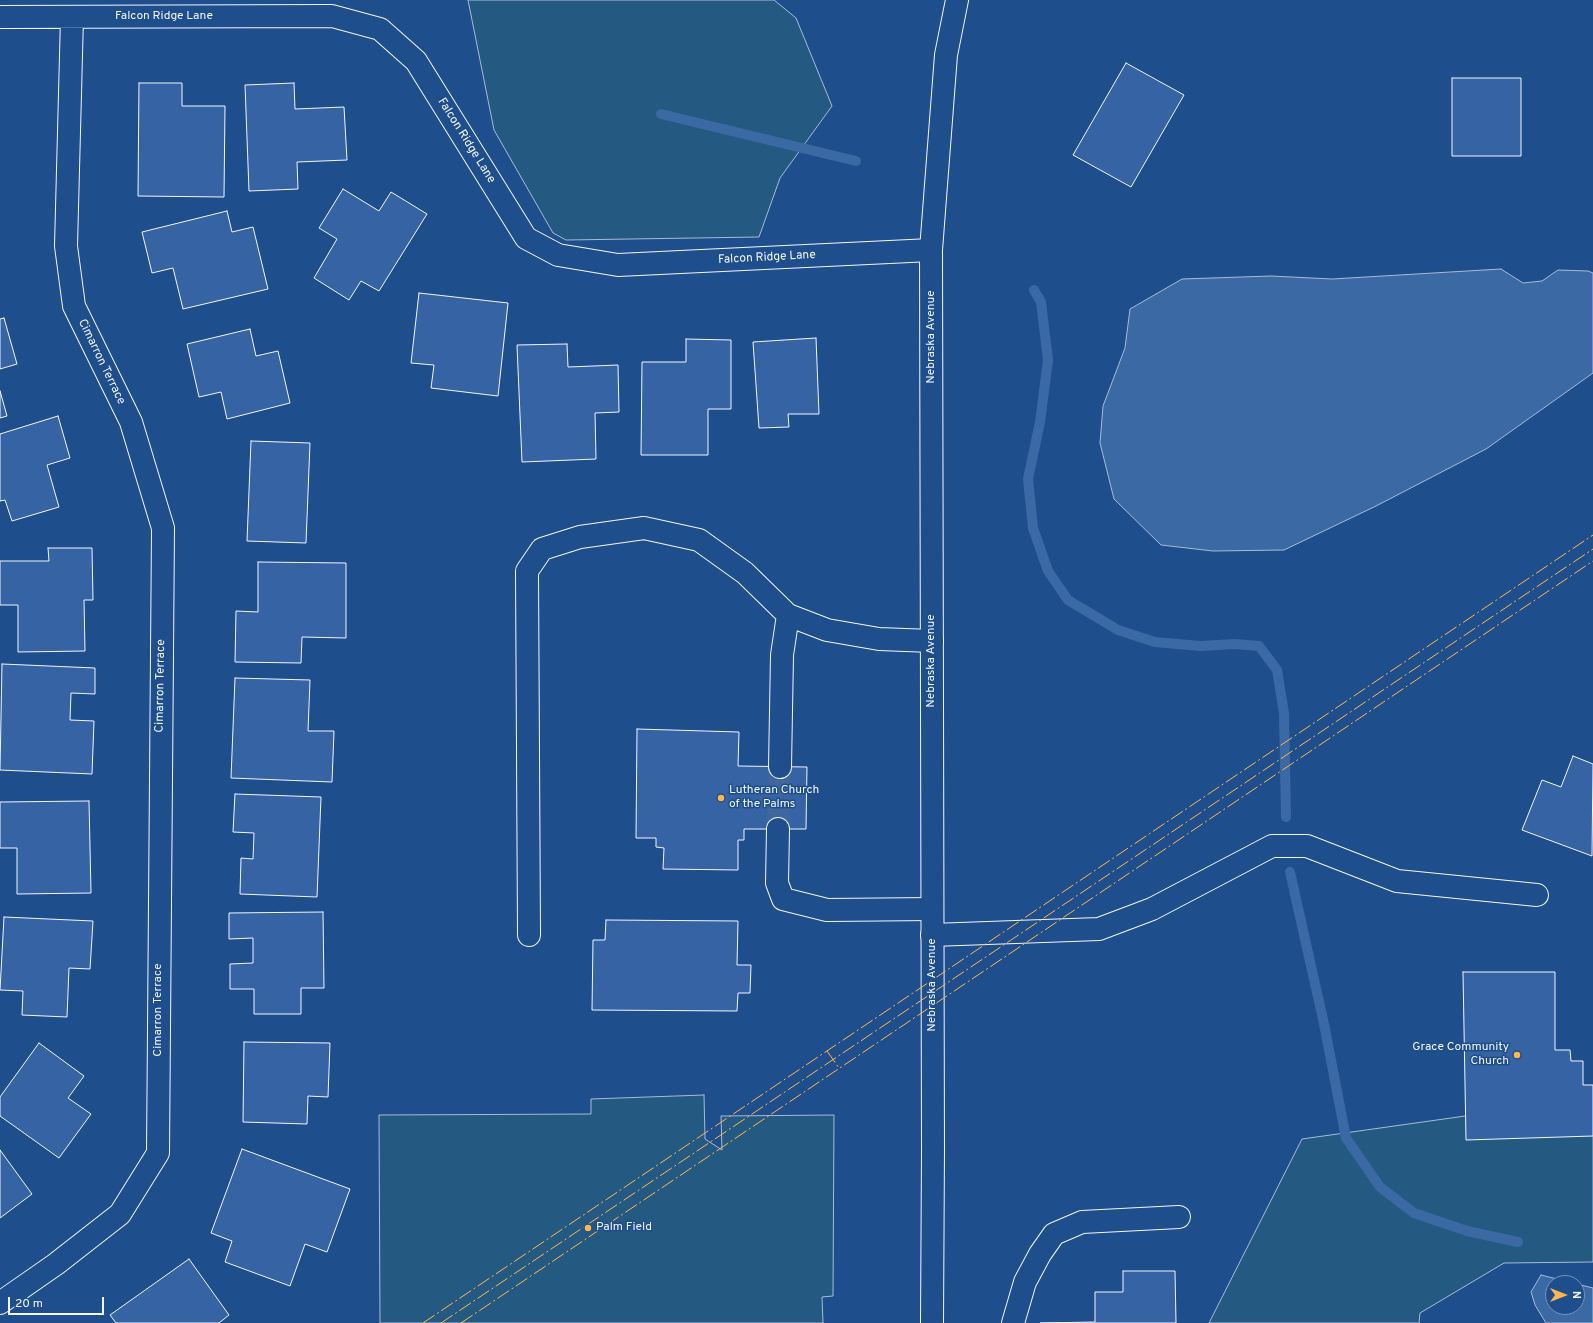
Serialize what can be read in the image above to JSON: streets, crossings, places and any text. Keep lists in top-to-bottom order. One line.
{"streets":{"street":["Falcon Ridge Lane","Nebraska Avenue","Cimarron Terrace"]},"crossings":[["Falcon Ridge Lane","Nebraska Avenue"],["Falcon Ridge Lane","Cimarron Terrace"]],"places":["Lutheran Church of the Palms","Grace Community Church","Palm Field"],"scale_bar":"20 m","north":"right"}
